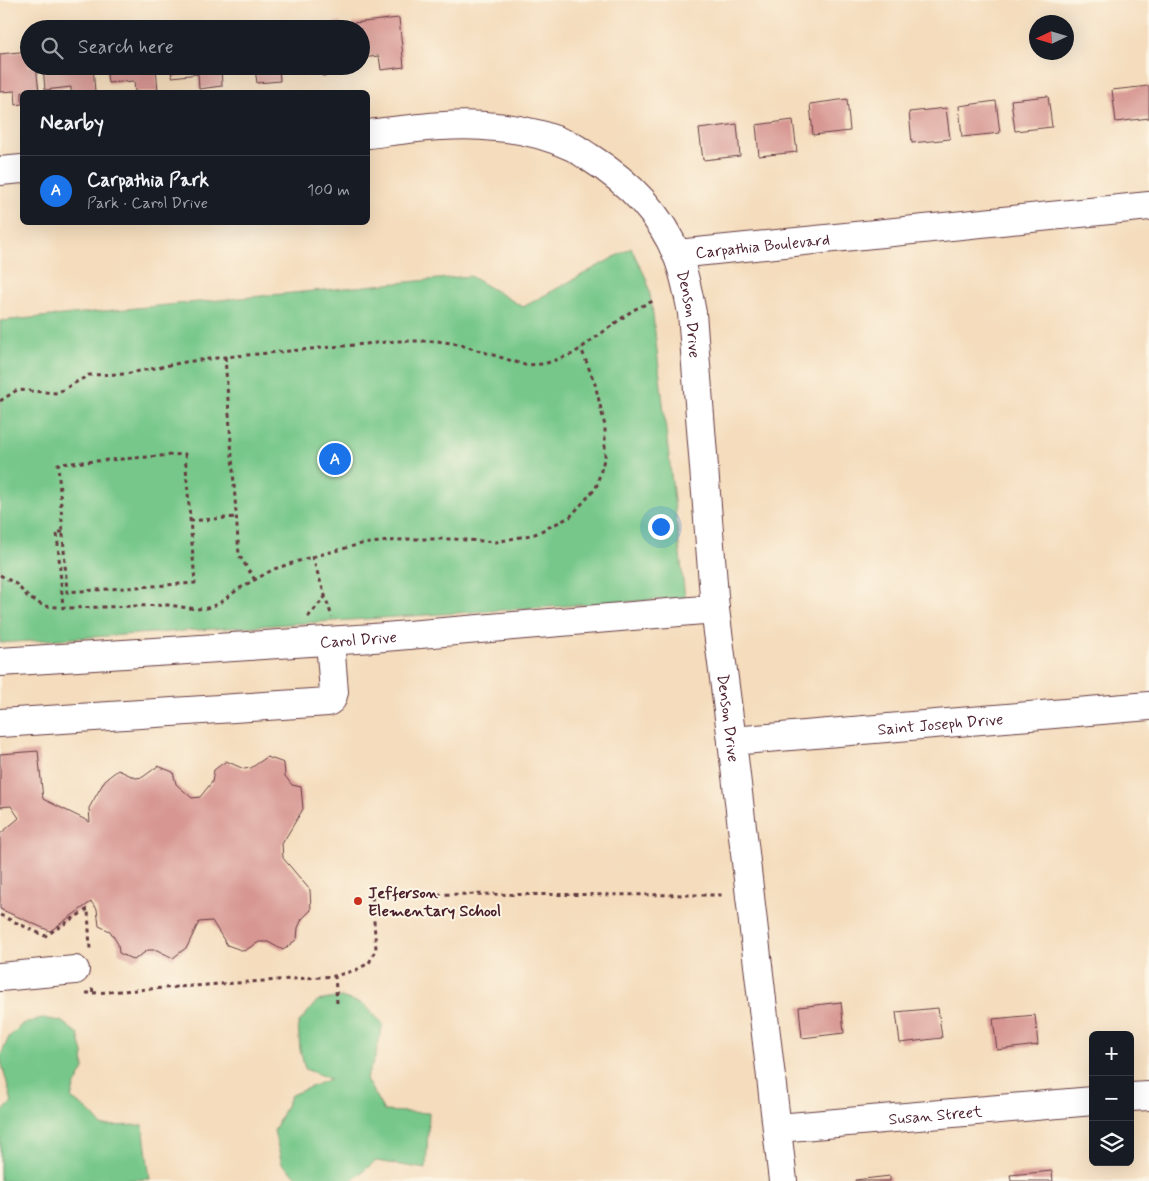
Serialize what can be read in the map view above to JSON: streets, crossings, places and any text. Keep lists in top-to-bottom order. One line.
{"streets":{"street":["Carpathia Boulevard","Denson Drive","Carol Drive","Saint Joseph Drive","Susan Street"]},"crossings":[["Carpathia Boulevard","Denson Drive"],["Denson Drive","Carol Drive"],["Denson Drive","Saint Joseph Drive"],["Denson Drive","Susan Street"]],"places":["Jefferson Elementary School"],"north":"left","page":{"search":"Search here","heading":"Nearby","list":[{"mark":"A","name":"Carpathia Park","note":"Park · Carol Drive","value":"100 m"}],"pins":"A","map_buttons":["+","−"]}}
